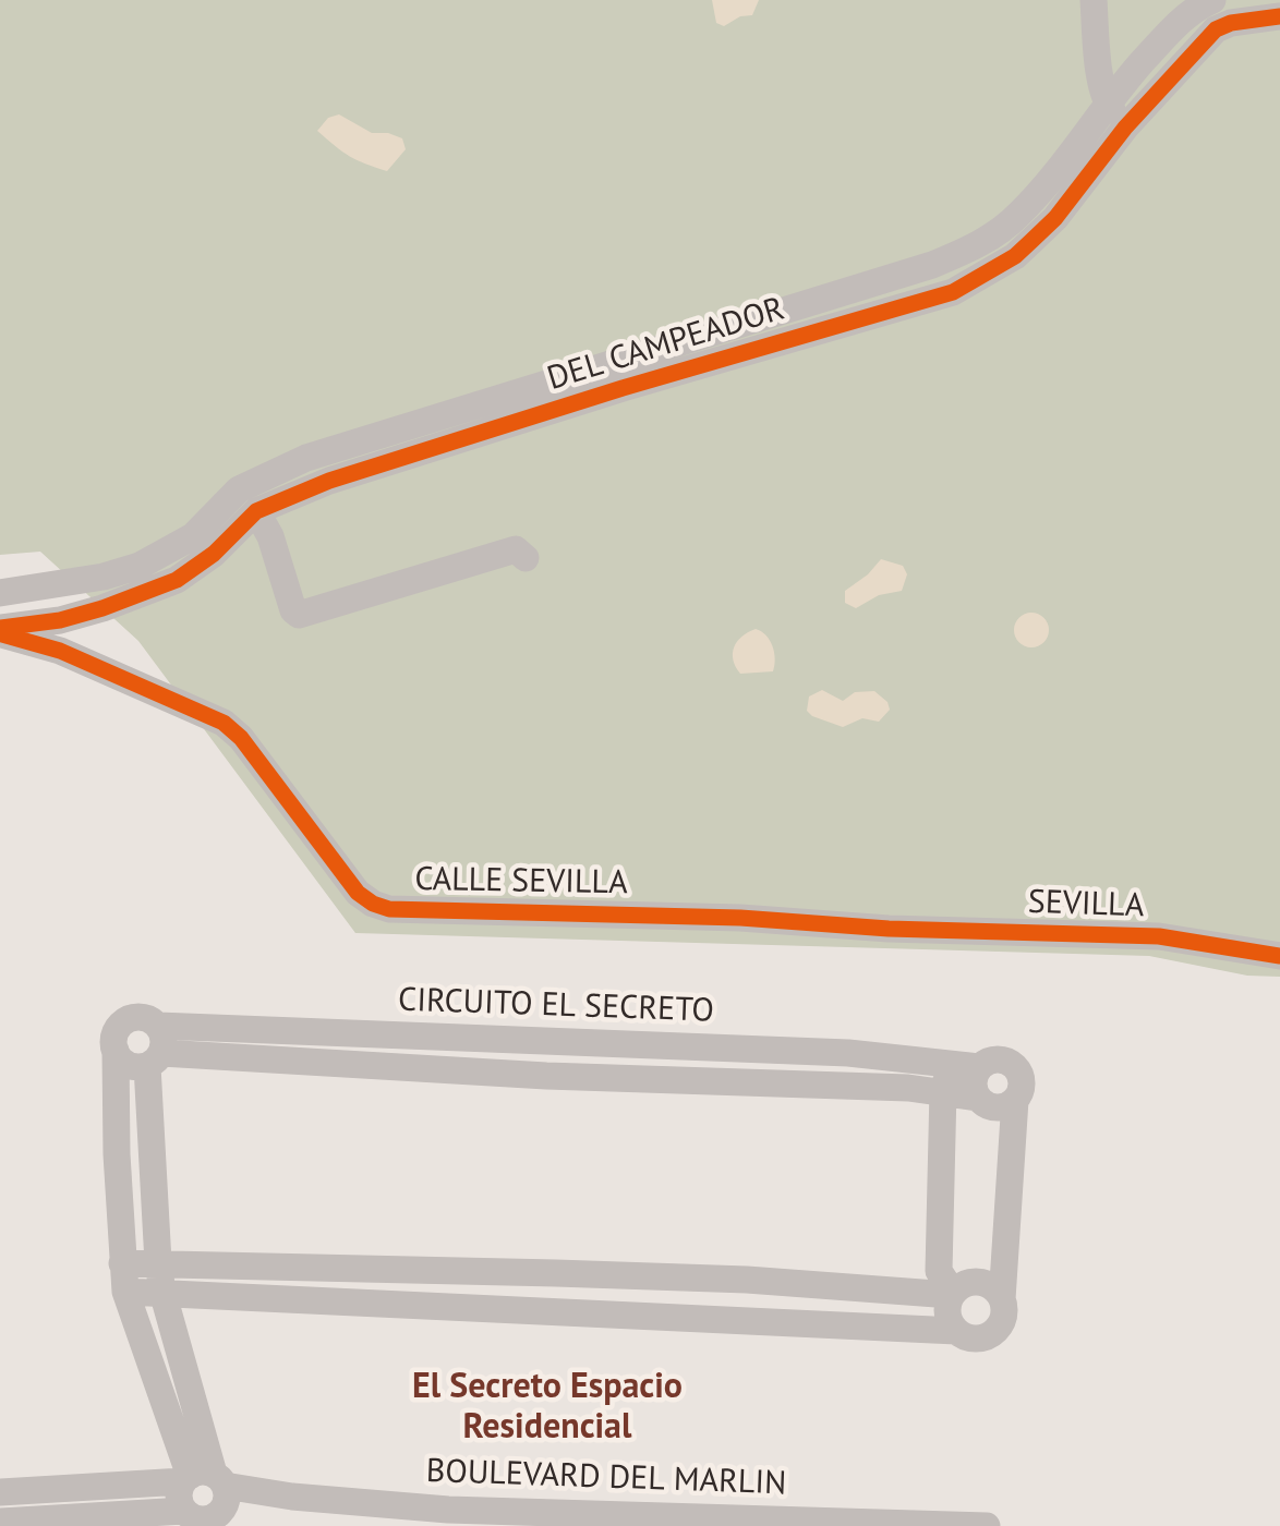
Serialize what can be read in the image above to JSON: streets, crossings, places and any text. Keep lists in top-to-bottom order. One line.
{"streets":{"street":["DEL CAMPEADOR","CALLE SEVILLA","SEVILLA","CIRCUITO EL SECRETO","BOULEVARD DEL MARLIN"]},"crossings":[["DEL CAMPEADOR","CALLE SEVILLA"],["CALLE SEVILLA","SEVILLA"]],"districts":["El Secreto Espacio Residencial"]}
